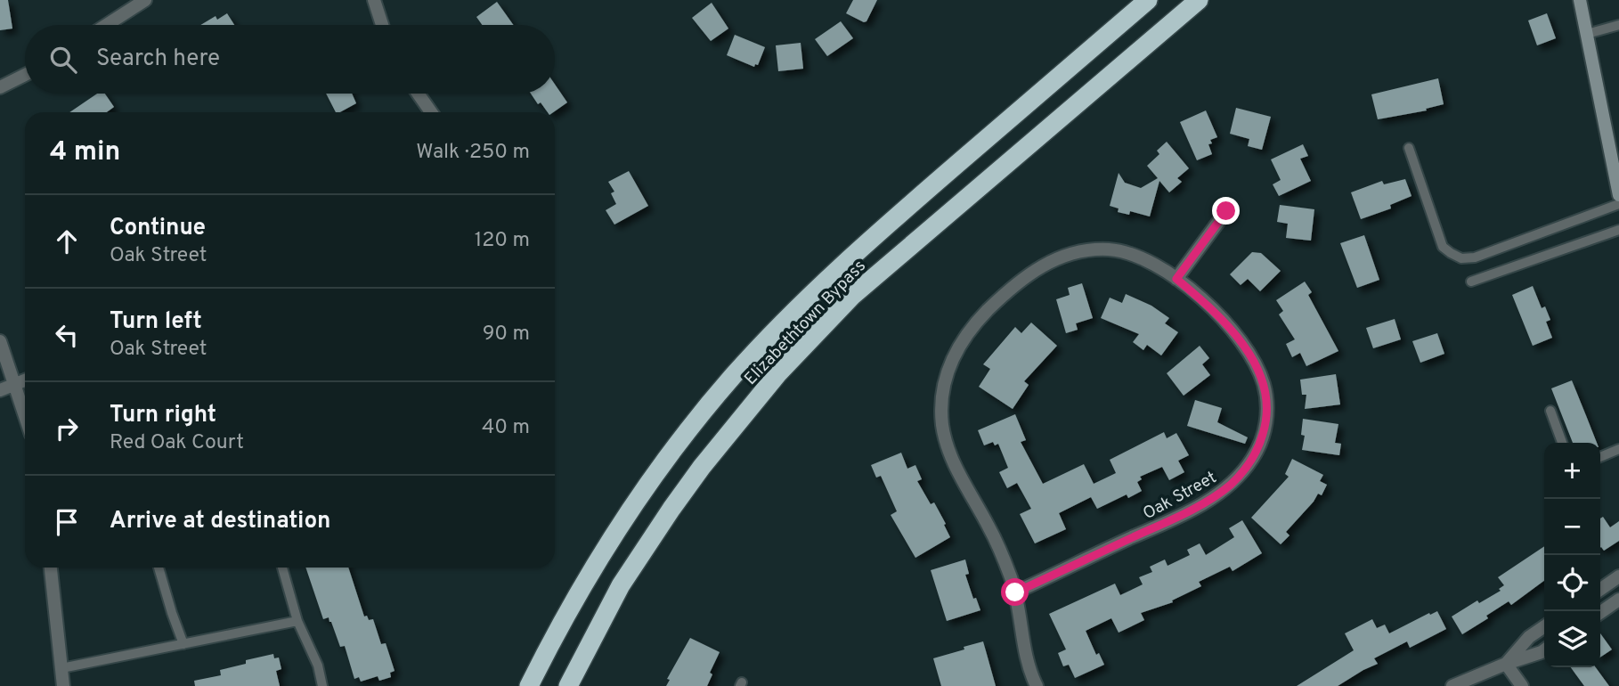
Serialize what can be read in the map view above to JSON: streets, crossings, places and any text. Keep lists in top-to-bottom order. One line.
{"streets":{"highway":["Elizabethtown Bypass"],"street":["Oak Street"]},"page":{"search":"Search here","heading":["4 min","Walk · 250 m"],"list":[["Continue","Oak Street","120 m"],["Turn left","Oak Street","90 m"],["Turn right","Red Oak Court","40 m"],"Arrive at destination"],"map_buttons":["+","−"]}}
